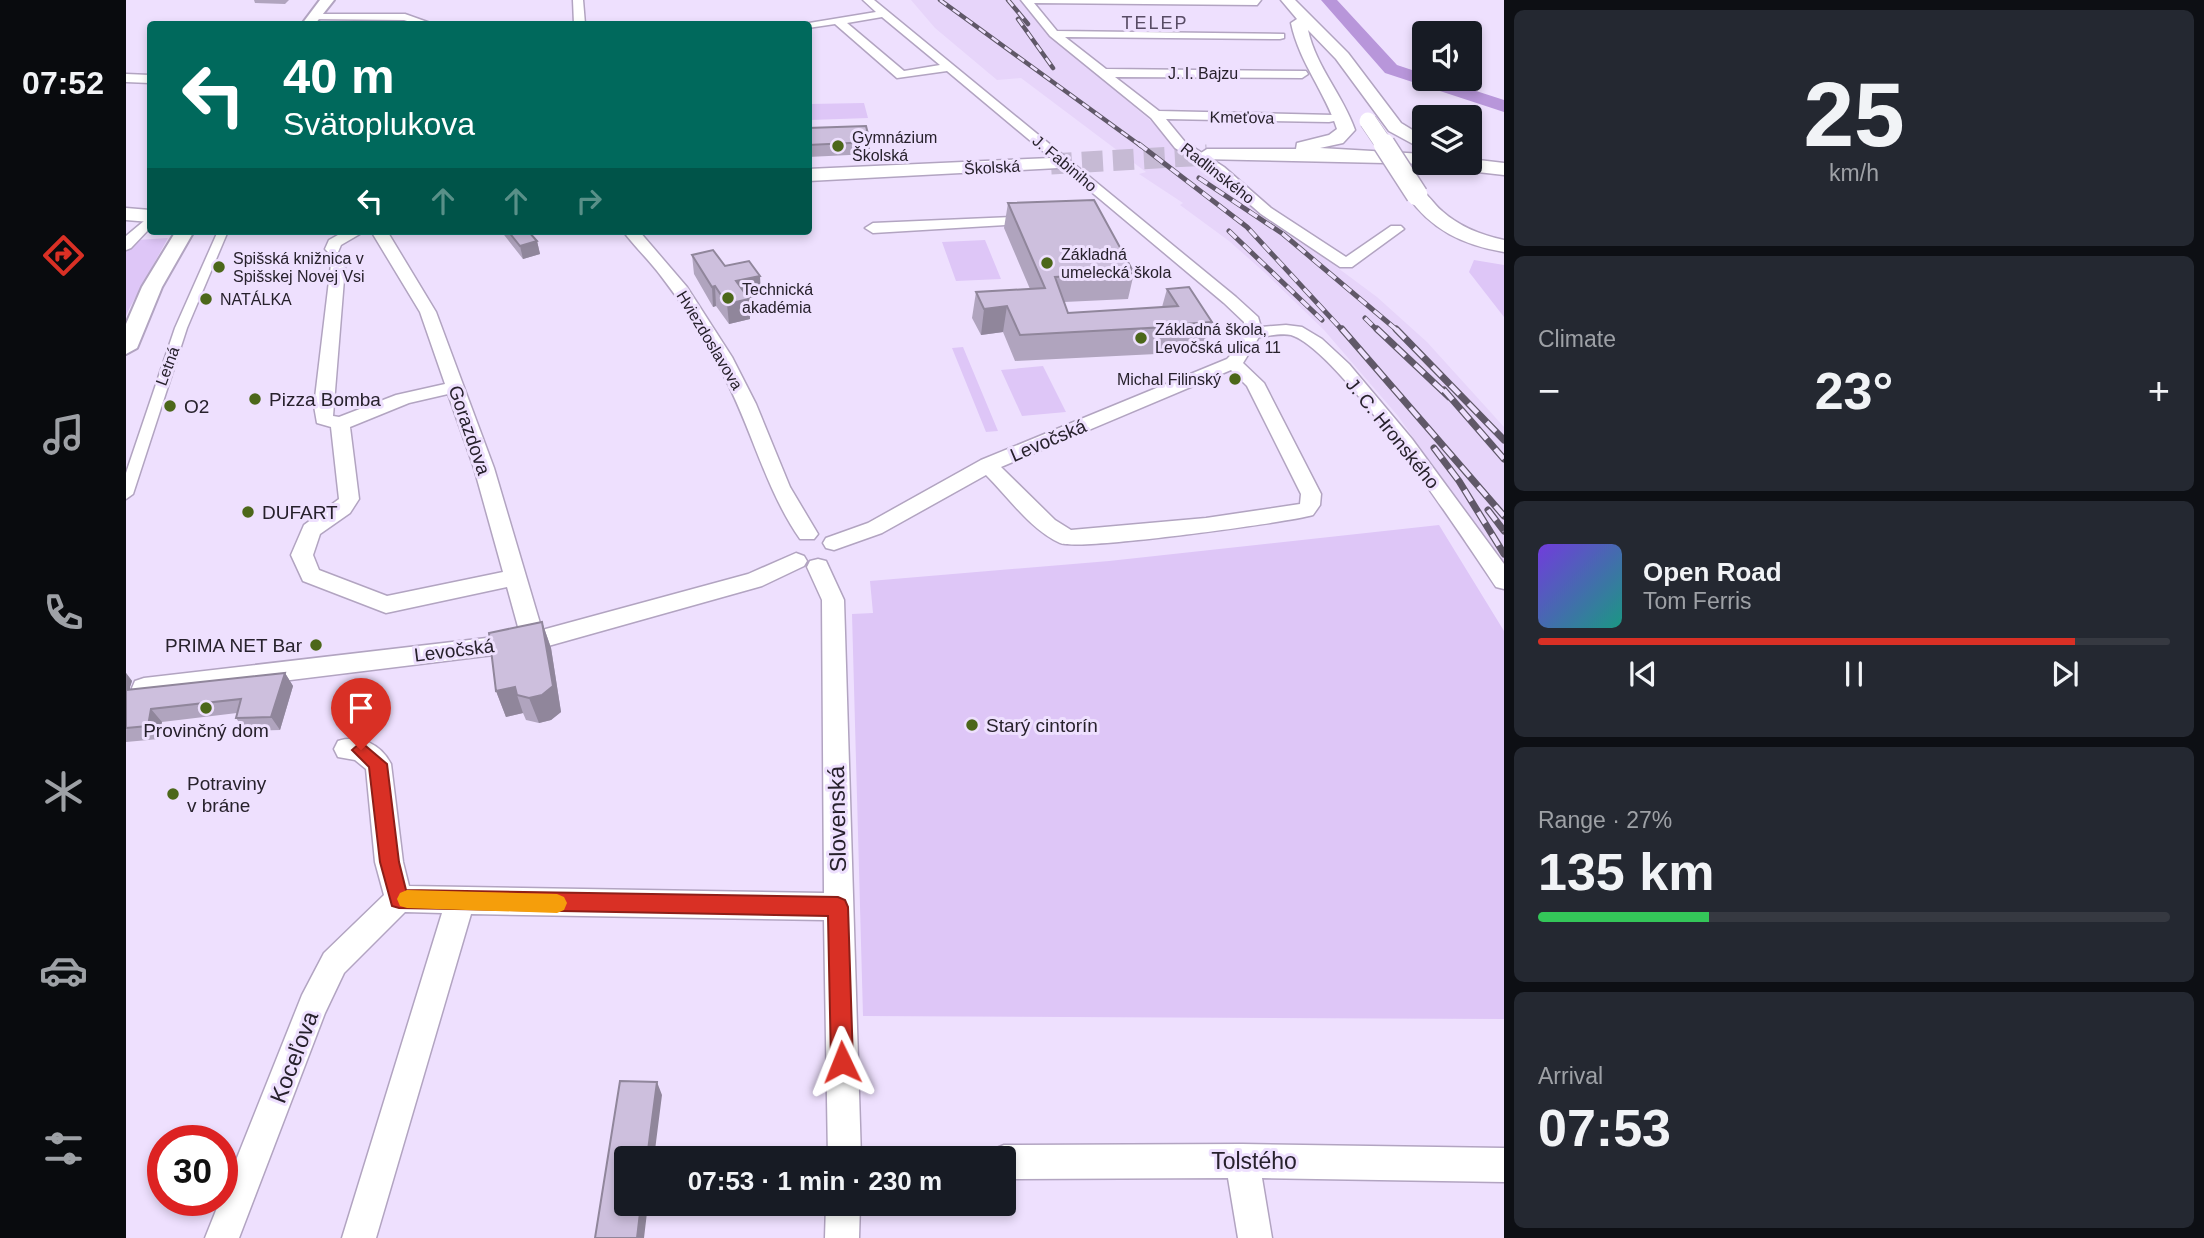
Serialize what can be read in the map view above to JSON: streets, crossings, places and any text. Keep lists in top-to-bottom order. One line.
{"streets":{"main road":["Školská"],"street":["J. I. Bajzu","Kmeťova","J. Fabiniho","Radlinského","Hviezdoslavova","Letná","Gorazdova","J. C. Hronského","Levočská","Slovenská","Koceľova","Tolstého"]},"crossings":[["J. I. Bajzu","Radlinského"],["Kmeťova","Radlinského"],["J. Fabiniho","J. C. Hronského"],["Gorazdova","Levočská"],["Levočská","Slovenská"]],"districts":["TELEP"],"places":["Gymnázium Školská","Základná umelecká škola","Spišská knižnica v Spišskej Novej Vsi","Technická akadémia","NATÁLKA","Základná škola, Levočská ulica 11","Michal Filinský","Pizza Bomba","O2","DUFART","PRIMA NET Bar","Provinčný dom","Starý cintorín","Potraviny v bráne"],"page":{"tabs":"07:52","tile":[["25","km/h"],"Climate",["Range · 27%","135 km"],["Arrival","07:53"]],"turn":["40 m","Svätoplukova"],"heat":["−","23°","+"],"song":["Open Road","Tom Ferris"],"limit":"30","trip":"07:53 · 1 min · 230 m"}}
